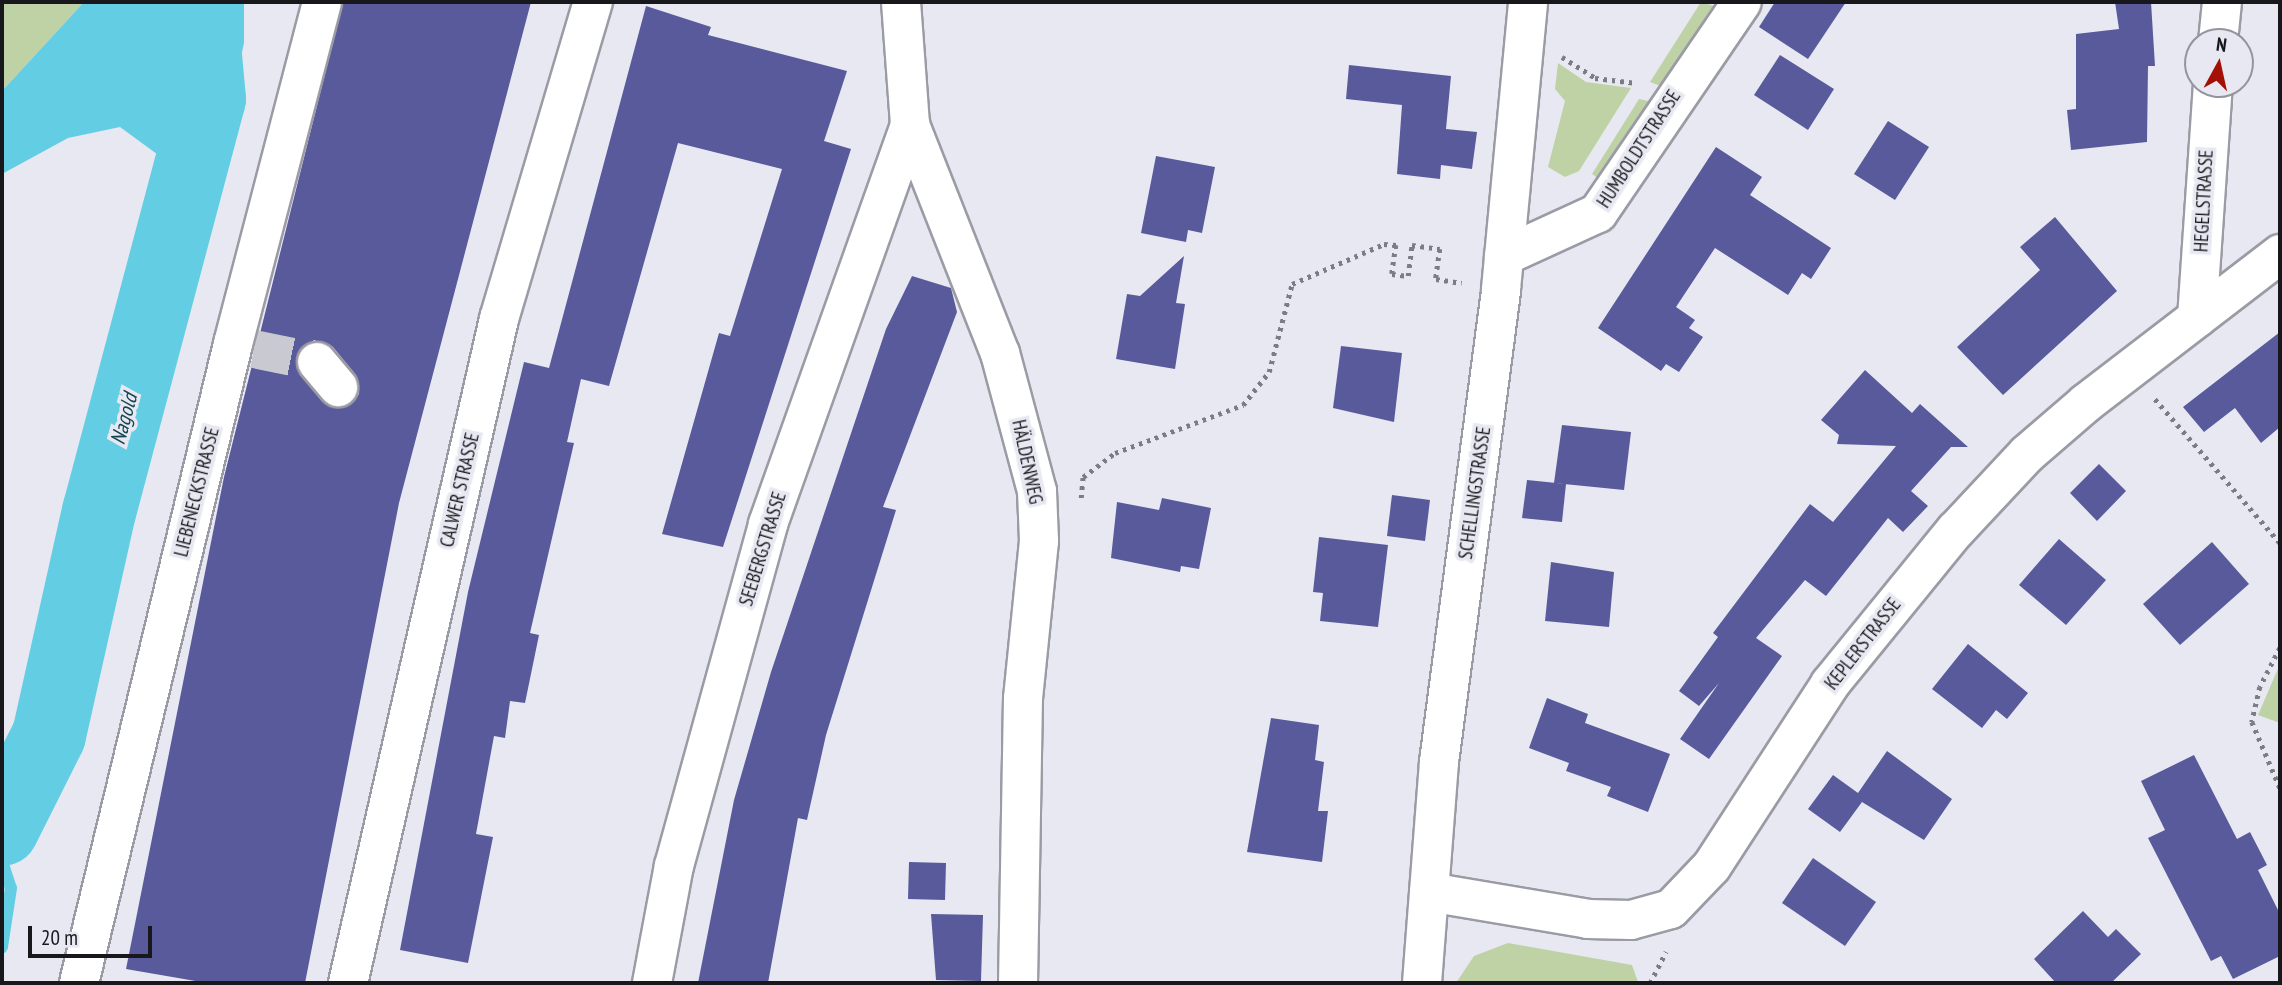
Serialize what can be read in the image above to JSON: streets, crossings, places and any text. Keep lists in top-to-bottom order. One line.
{"streets":{"street":["HUMBOLDTSTRASSE","HEGELSTRASSE","HÄLDENWEG","CALWER STRASSE","LIEBENECKSTRASSE","SCHELLINGSTRASSE","SEEBERGSTRASSE","KEPLERSTRASSE"]},"crossings":[["HUMBOLDTSTRASSE","SCHELLINGSTRASSE"],["HEGELSTRASSE","KEPLERSTRASSE"],["HÄLDENWEG","SEEBERGSTRASSE"],["SCHELLINGSTRASSE","KEPLERSTRASSE"]],"water":["Nagold"],"scale_bar":"20 m","north":"top"}
